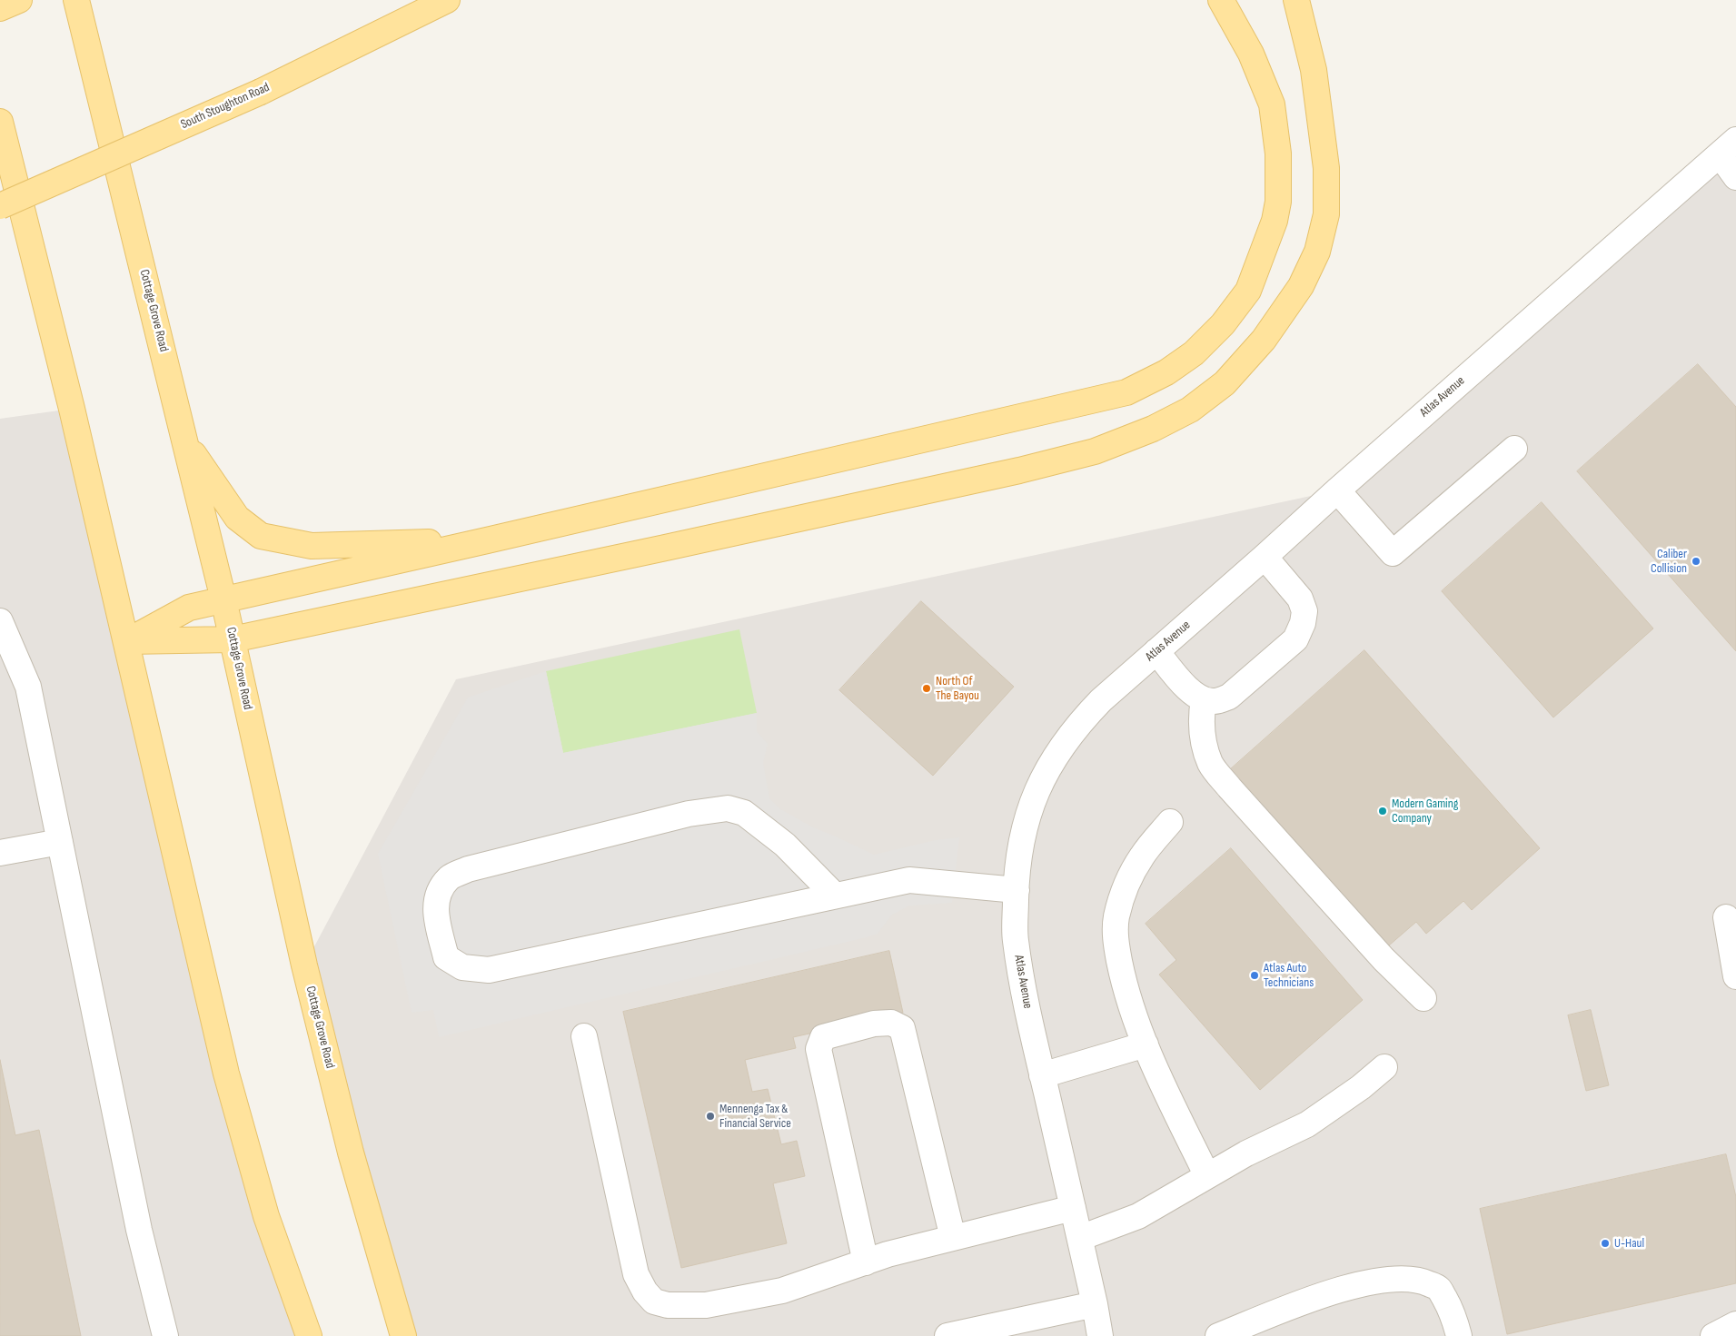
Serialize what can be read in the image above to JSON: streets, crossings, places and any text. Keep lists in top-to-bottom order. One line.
{"streets":{"main road":["South Stoughton Road","Cottage Grove Road"],"street":["Atlas Avenue"]},"places":["Caliber Collision","North Of The Bayou","Modern Gaming Company","Atlas Auto Technicians","Mennenga Tax & Financial Service","U-Haul"]}
